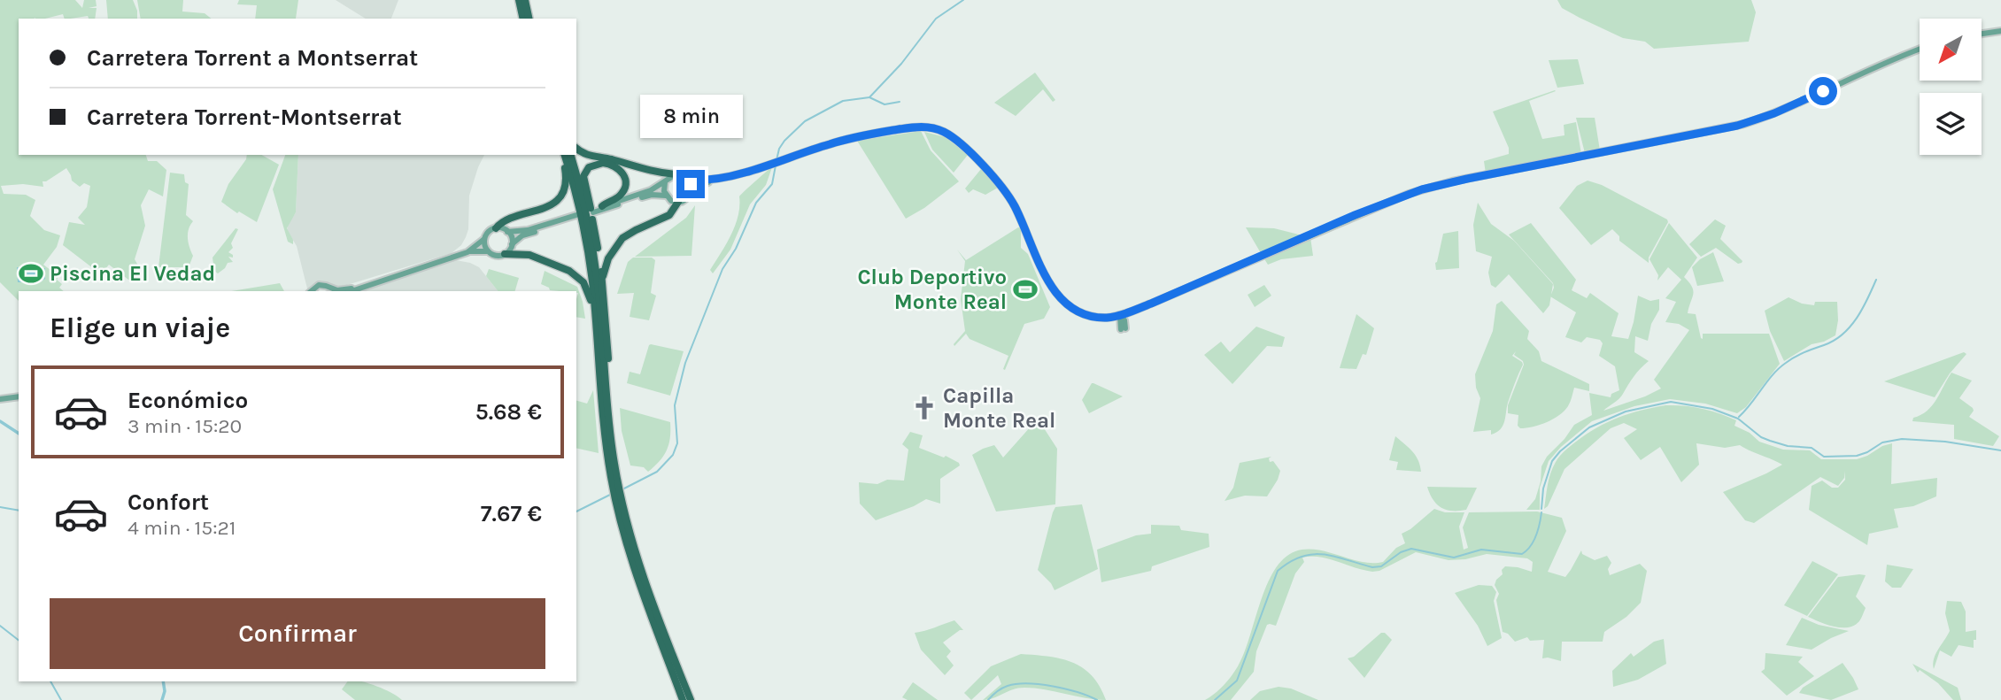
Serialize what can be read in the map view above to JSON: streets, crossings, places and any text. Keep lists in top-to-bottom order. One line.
{"places":{"sports":["Piscina El Vedad","Club Deportivo Monte Real"],"church":["Capilla Monte Real"]},"north":"bottom left","page":{"banner":["Carretera Torrent a Montserrat","Carretera Torrent-Montserrat"],"bubble":"8 min","heading":"Elige un viaje","list":[{"name":"Económico","note":"3 min · 15:20","value":"5.68 €"},{"name":"Confort","note":"4 min · 15:21","value":"7.67 €"}],"buttons":"Confirmar"}}
